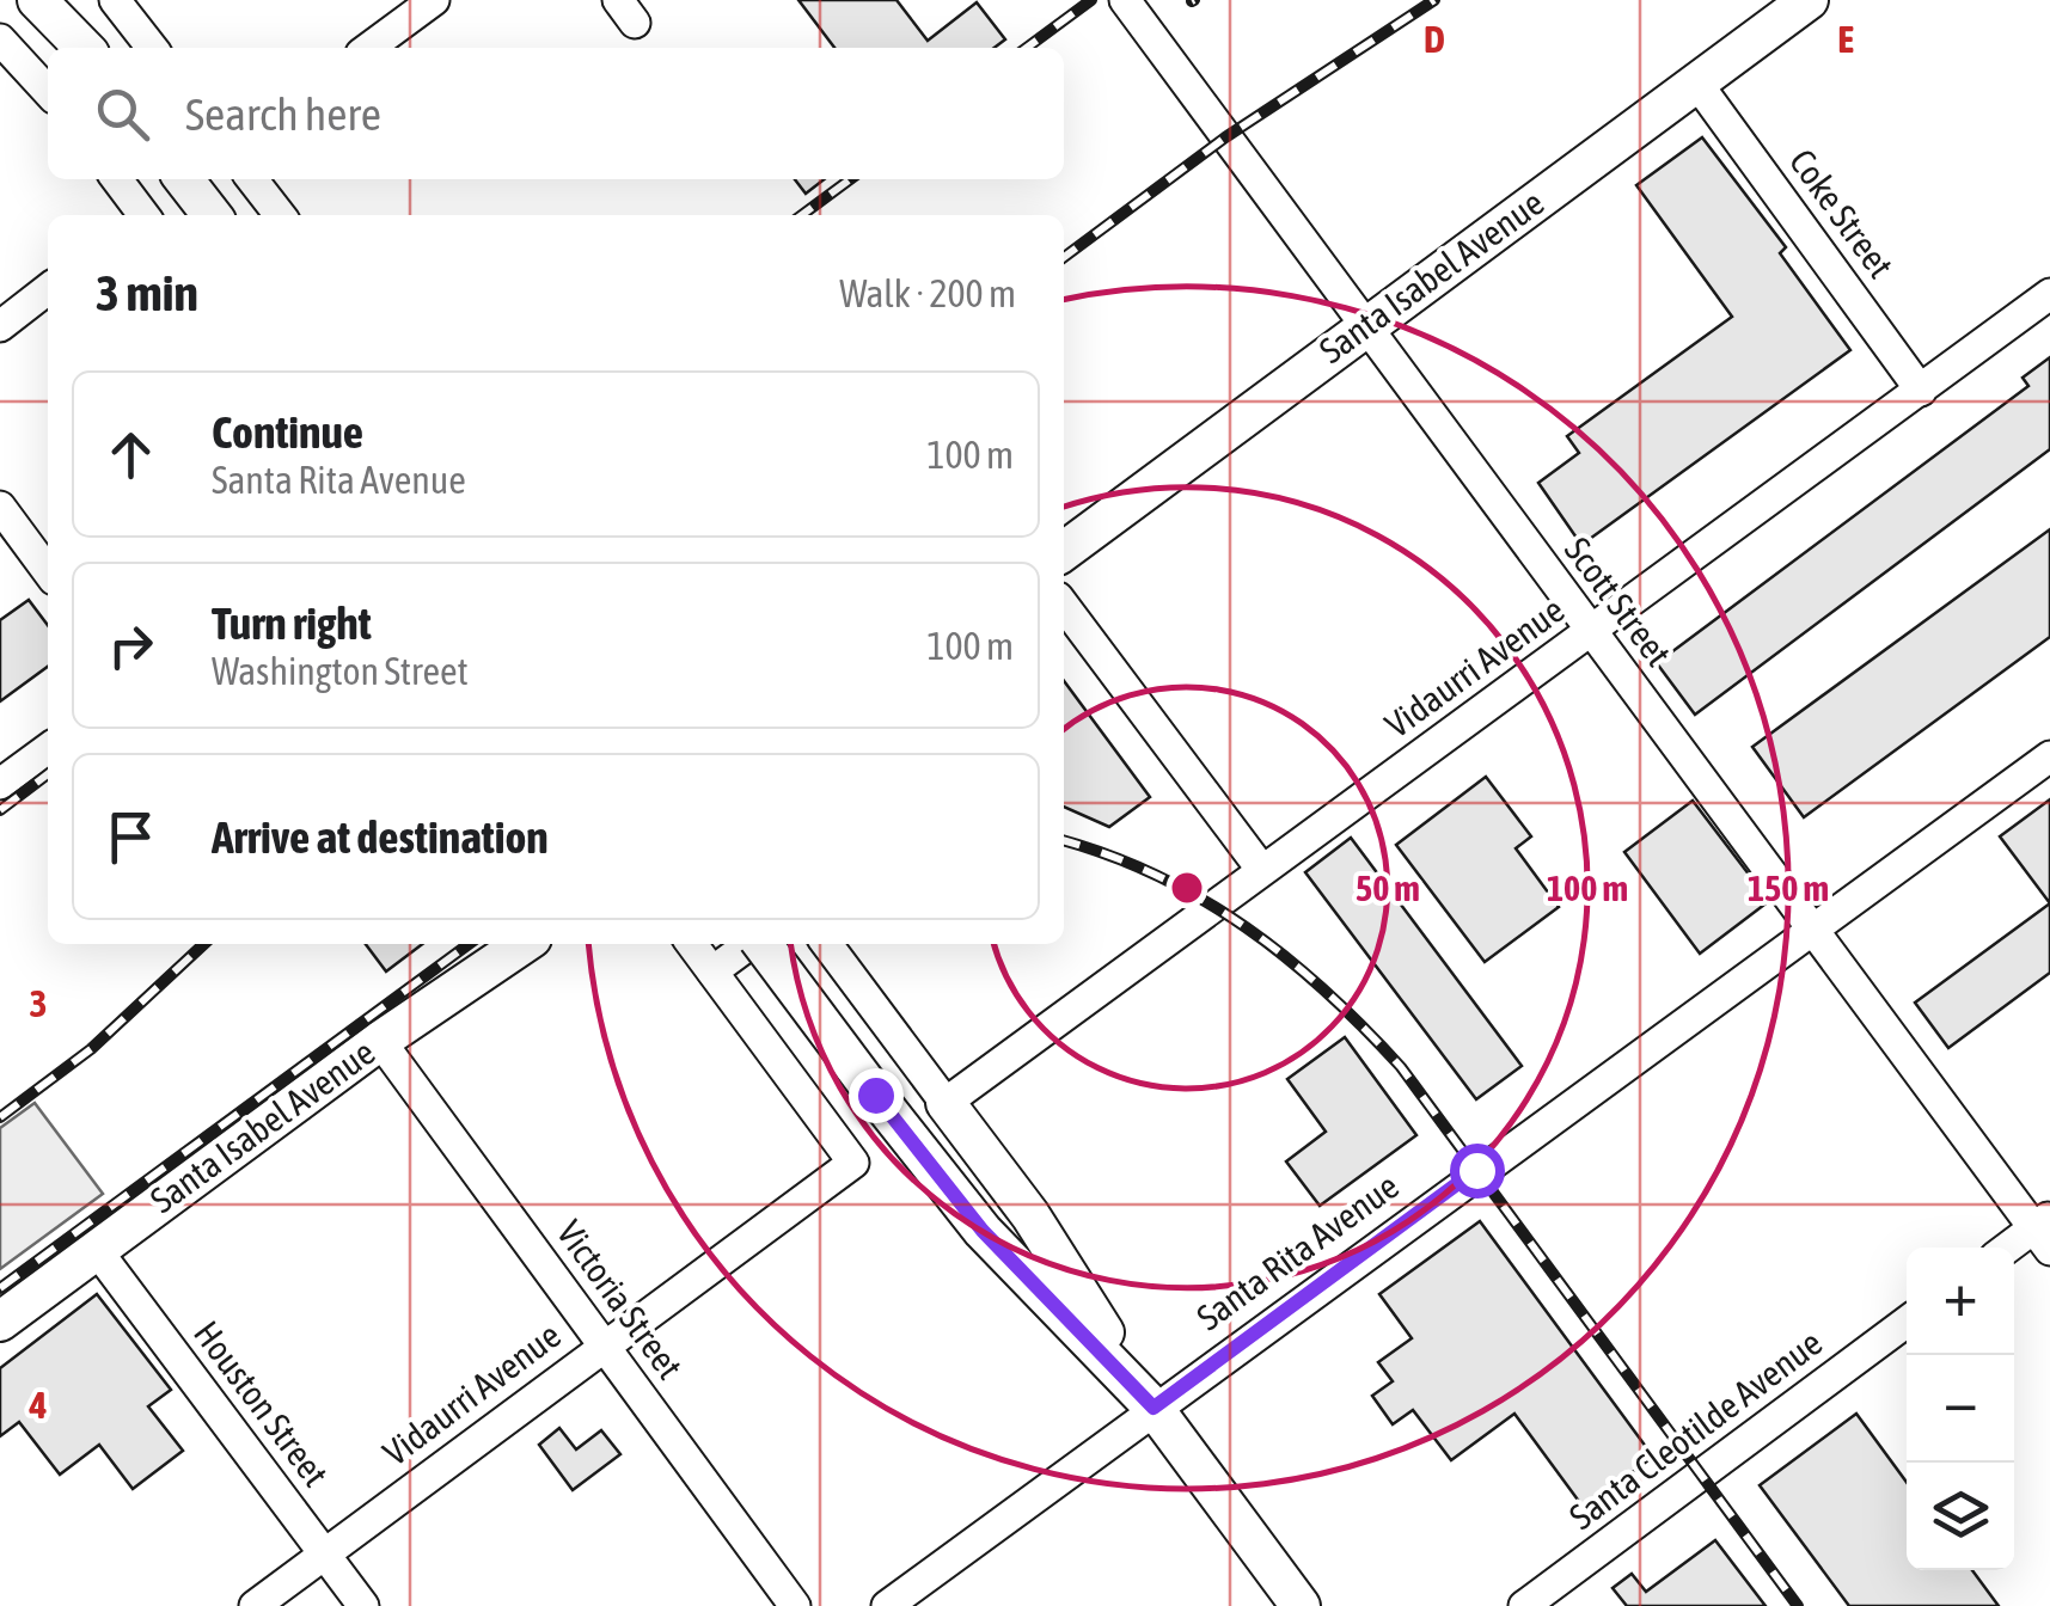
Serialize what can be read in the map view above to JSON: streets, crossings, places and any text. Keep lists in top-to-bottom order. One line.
{"streets":{"main road":["Santa Isabel Avenue"],"street":["Coke Street","Scott Street","Vidaurri Avenue","Santa Rita Avenue","Victoria Street","Houston Street","Santa Cleotilde Avenue"]},"crossings":[["Coke Street","Santa Isabel Avenue"],["Coke Street","Vidaurri Avenue"],["Santa Isabel Avenue","Scott Street"],["Santa Isabel Avenue","Victoria Street"],["Santa Isabel Avenue","Houston Street"],["Scott Street","Vidaurri Avenue"],["Scott Street","Santa Rita Avenue"],["Vidaurri Avenue","Victoria Street"],["Vidaurri Avenue","Houston Street"]],"page":{"search":"Search here","heading":["3 min","Walk · 200 m"],"list":[["Continue","Santa Rita Avenue","100 m"],["Turn right","Washington Street","100 m"],"Arrive at destination"],"map_buttons":["+","−"]},"grid":{"columns":["D","E"],"rows":["3","4"]},"rings":["50 m","100 m","150 m"]}
